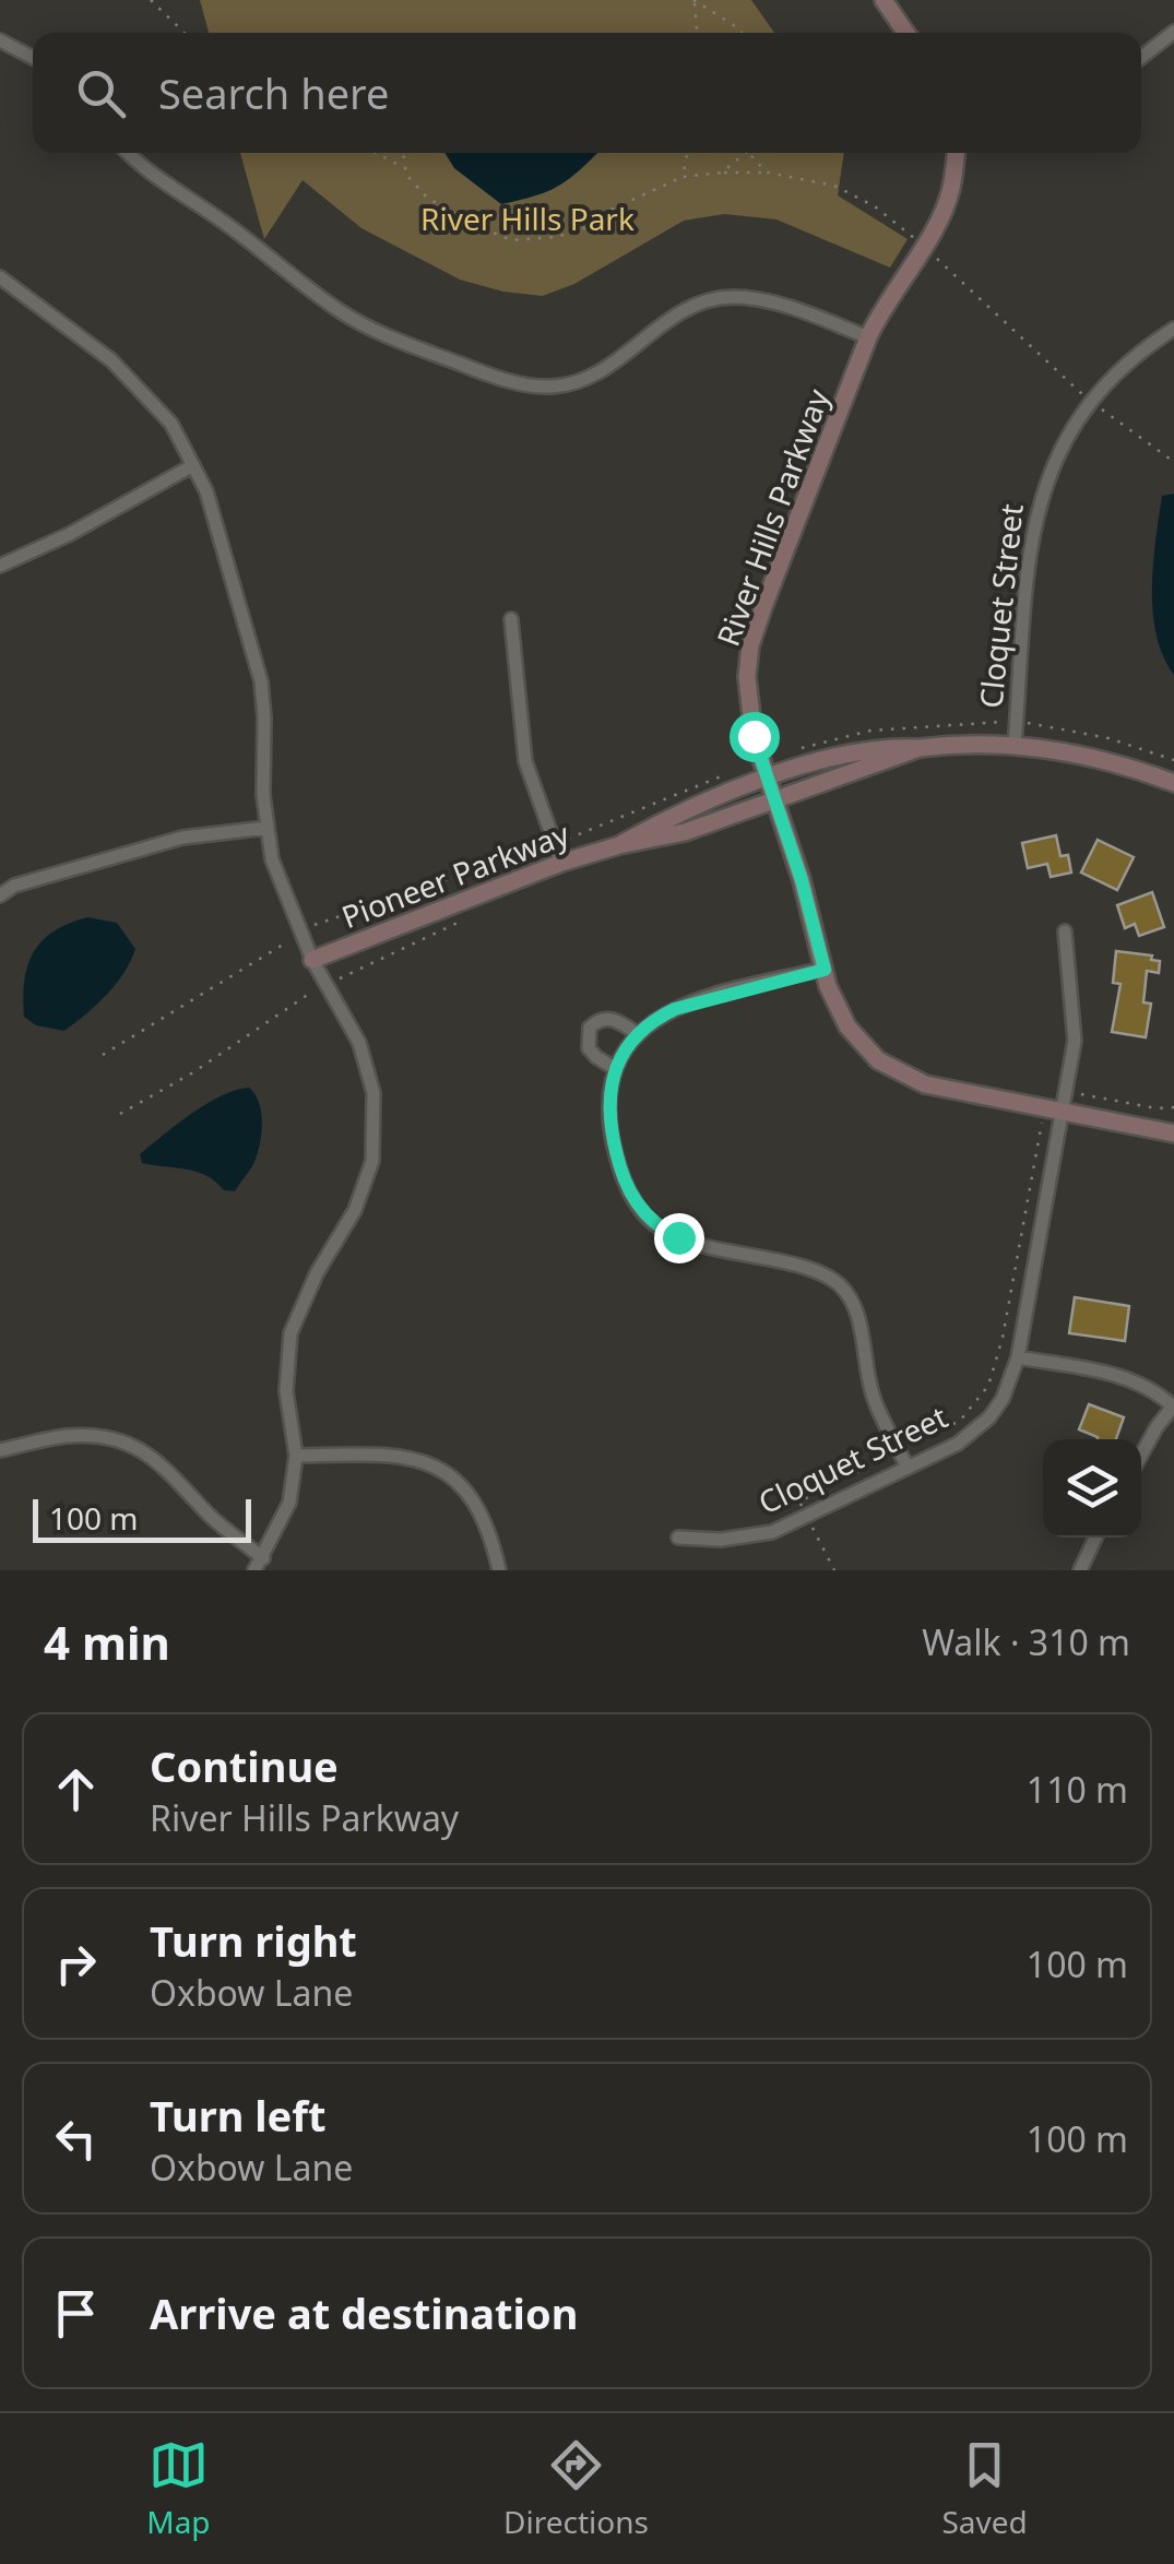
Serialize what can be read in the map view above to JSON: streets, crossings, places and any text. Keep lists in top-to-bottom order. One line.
{"streets":{"street":["River Hills Parkway","Cloquet Street","Pioneer Parkway"]},"crossings":[["River Hills Parkway","Cloquet Street"],["River Hills Parkway","Pioneer Parkway"],["Cloquet Street","Pioneer Parkway"]],"parks":["River Hills Park"],"scale_bar":"100 m","page":{"search":"Search here","scale":"100 m","heading":["4 min","Walk · 310 m"],"list":[["Continue","River Hills Parkway","110 m"],["Turn right","Oxbow Lane","100 m"],["Turn left","Oxbow Lane","100 m"],"Arrive at destination"],"nav":["Map","Directions","Saved"]}}
